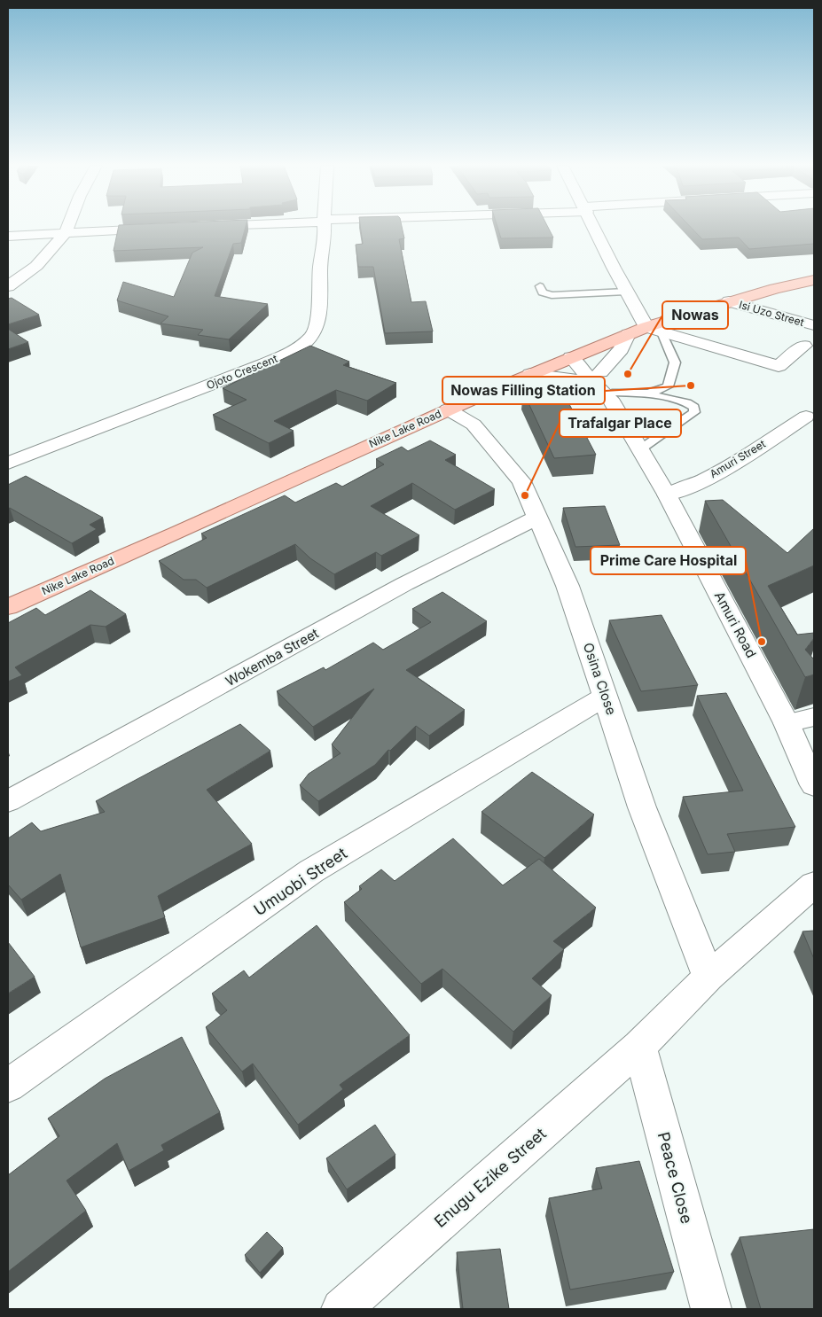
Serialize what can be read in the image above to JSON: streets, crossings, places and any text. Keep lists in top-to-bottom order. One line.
{"streets":{"main road":["Nike Lake Road"],"street":["Isi Uzo Street","Ojoto Crescent","Amuri Street","Amuri Road","Wokemba Street","Osina Close","Umuobi Street","Enugu Ezike Street","Peace Close"]},"crossings":[["Isi Uzo Street","Nike Lake Road"],["Nike Lake Road","Amuri Road"],["Nike Lake Road","Osina Close"],["Amuri Street","Amuri Road"],["Wokemba Street","Osina Close"],["Osina Close","Umuobi Street"],["Osina Close","Enugu Ezike Street"],["Enugu Ezike Street","Peace Close"]],"places":["Nowas","Nowas Filling Station","Trafalgar Place","Prime Care Hospital"]}
